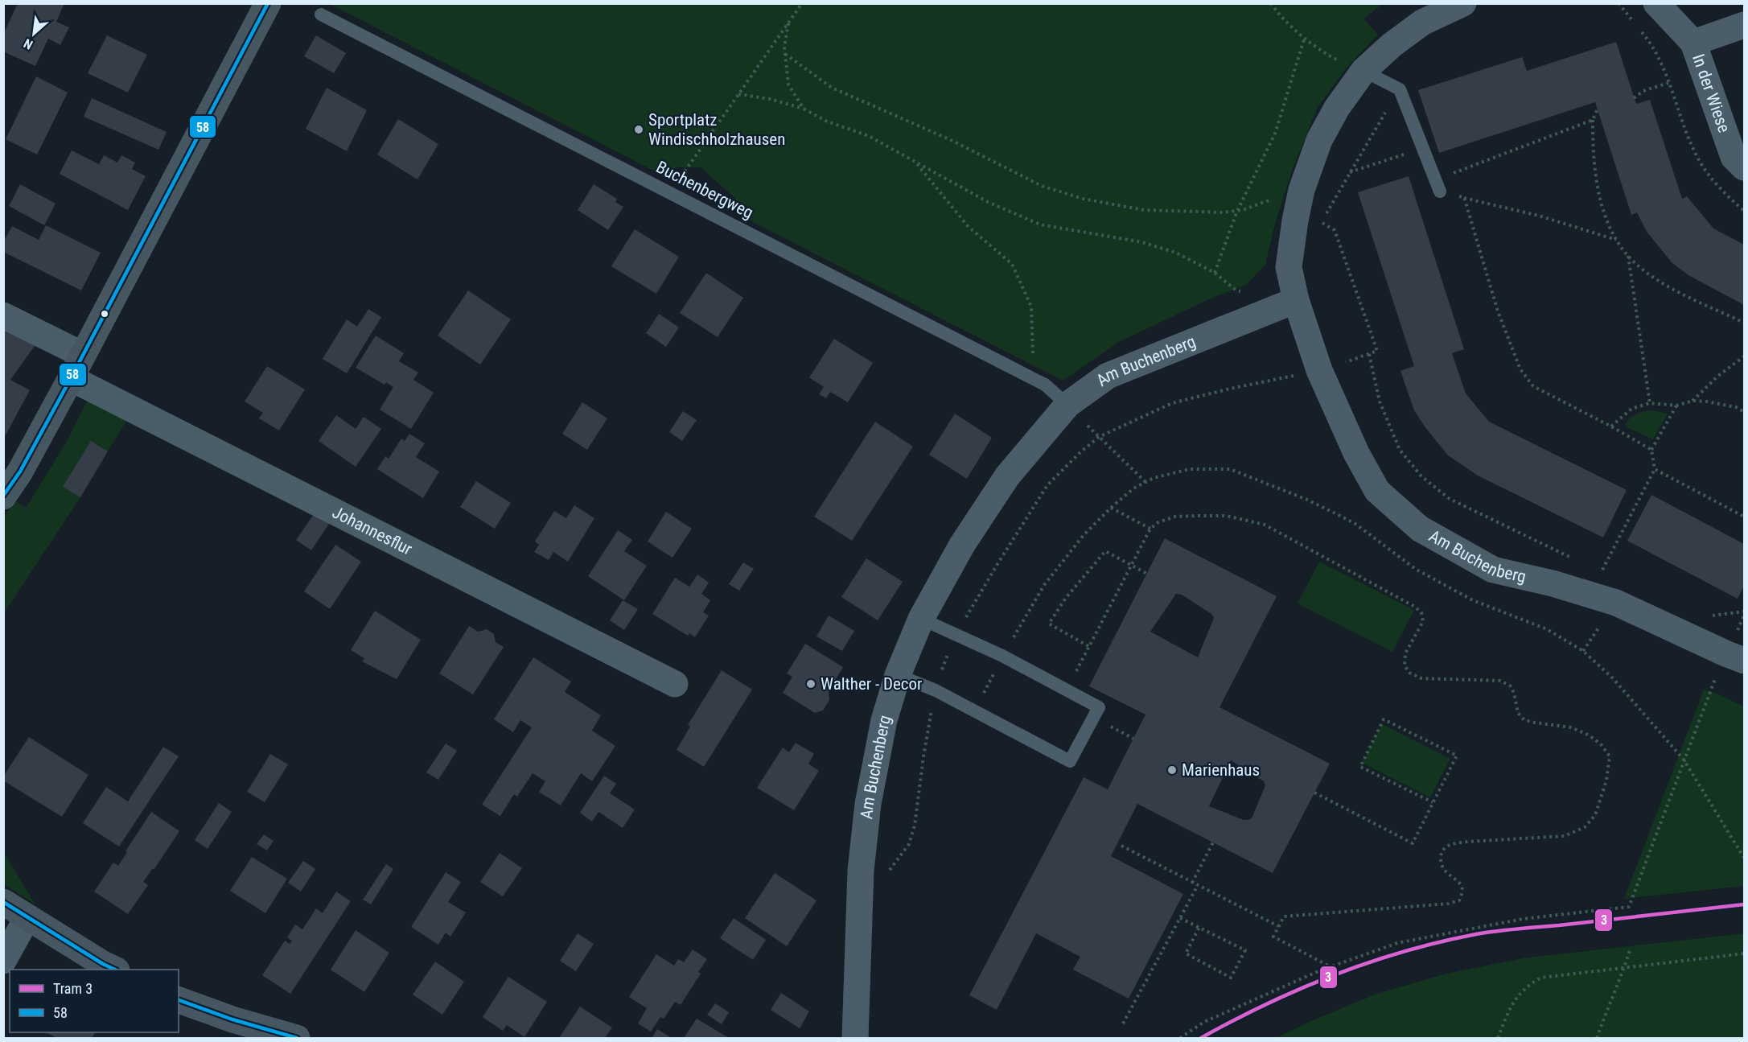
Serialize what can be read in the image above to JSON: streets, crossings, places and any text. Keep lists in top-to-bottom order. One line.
{"streets":{"street":["In der Wiese","Am Buchenberg","Johannesflur"],"lane":["Buchenbergweg"]},"crossings":[["Buchenbergweg","Am Buchenberg"]],"places":["Sportplatz Windischholzhausen","Walther - Decor","Marienhaus"],"lines":["transit line 58","tram line 3"],"legend":["Tram 3","58"],"north":"bottom left"}
